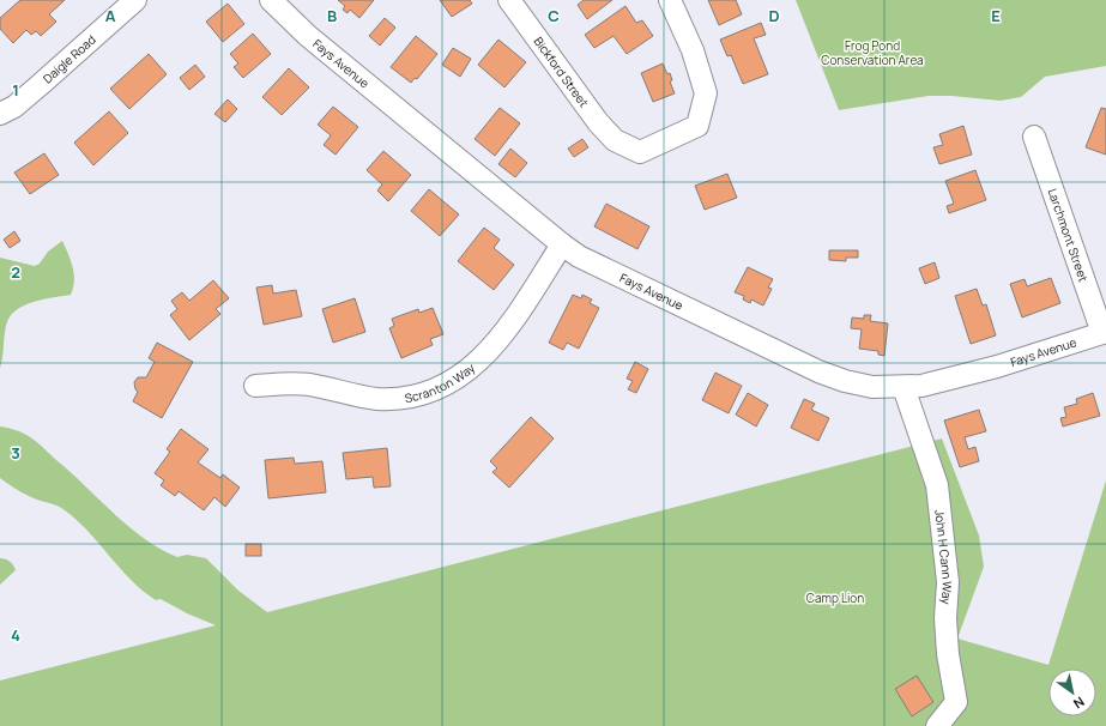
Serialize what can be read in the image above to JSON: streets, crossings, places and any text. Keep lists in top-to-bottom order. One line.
{"streets":{"street":["Daigle Road","Fays Avenue","Bickford Street","Larchmont Street","Scranton Way","John H Cann Way"]},"crossings":[["Fays Avenue","Larchmont Street"],["Fays Avenue","Scranton Way"],["Fays Avenue","John H Cann Way"]],"parks":["Frog Pond Conservation Area","Camp Lion"],"north":"bottom right","grid":{"columns":["A","B","C","D","E"],"rows":["1","2","3","4"]}}
